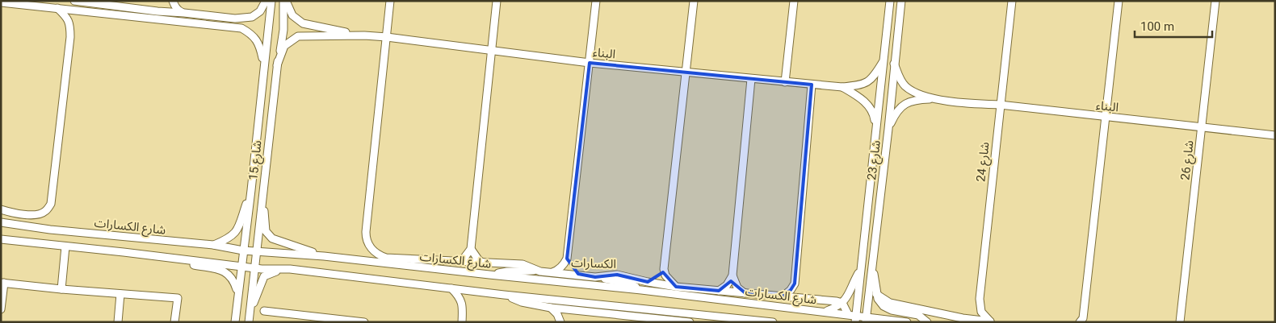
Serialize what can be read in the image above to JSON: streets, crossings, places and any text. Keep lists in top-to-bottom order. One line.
{"streets":{"street":["البناء","شارع 15","شارع 23","شارع 26","شارع 24","شارع الكسارات","الكسارات"]},"crossings":[["البناء","شارع 15"],["البناء","شارع 23"],["البناء","شارع 26"],["البناء","شارع 24"],["البناء","الكسارات"],["شارع 15","شارع الكسارات"],["شارع 23","شارع الكسارات"]],"scale_bar":"100 m"}
